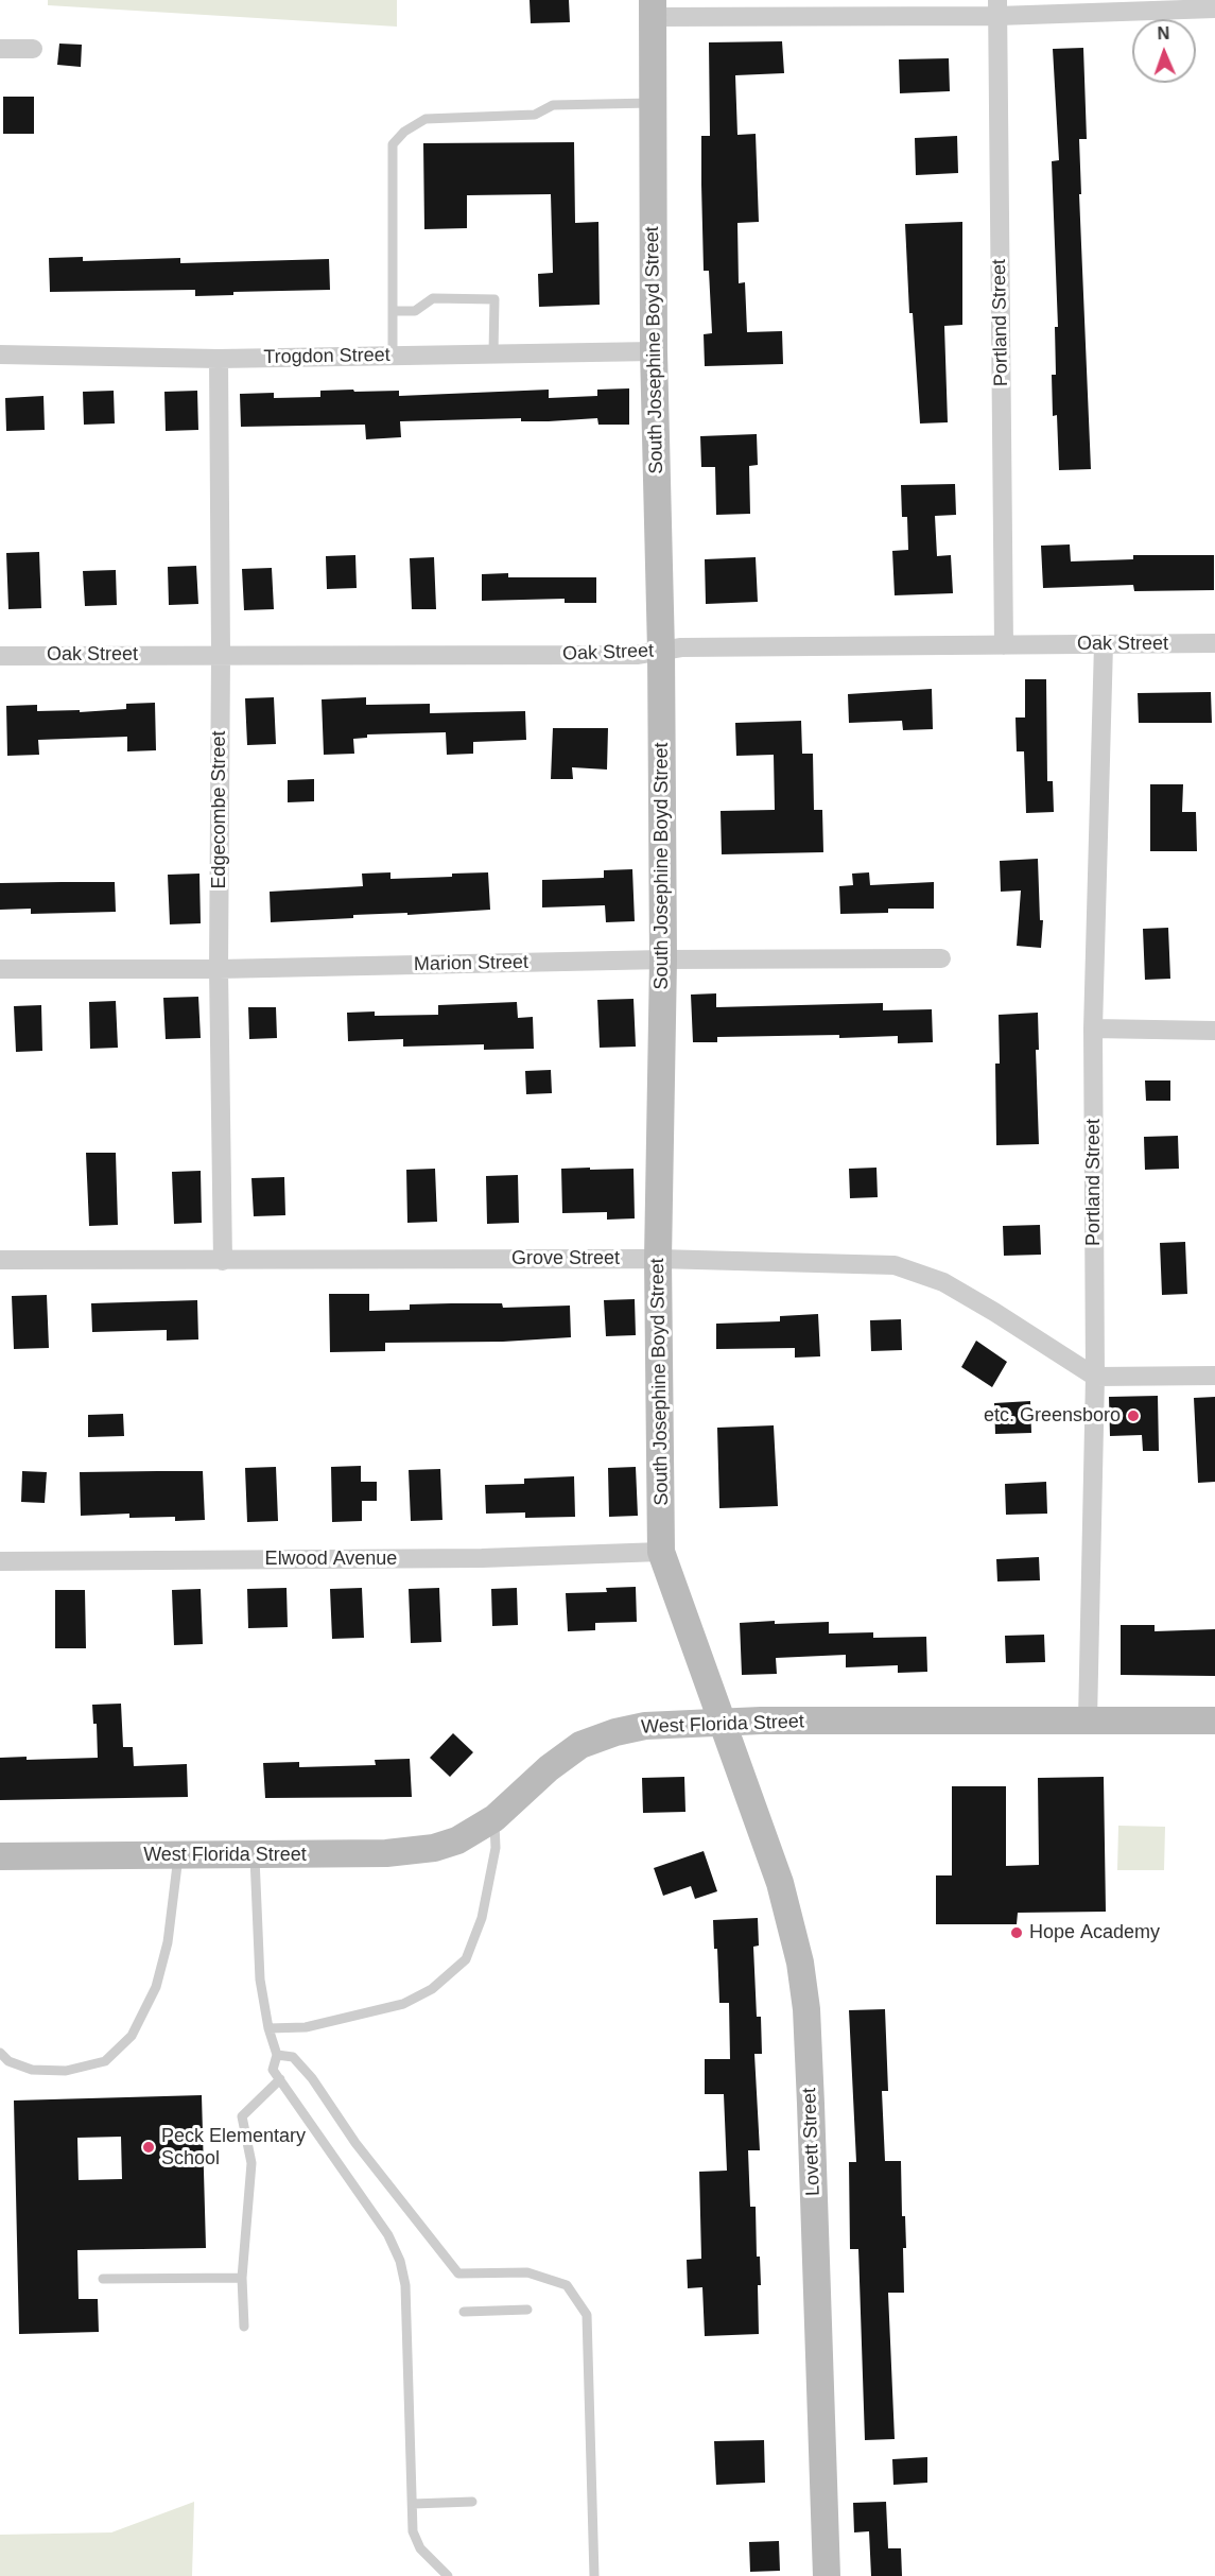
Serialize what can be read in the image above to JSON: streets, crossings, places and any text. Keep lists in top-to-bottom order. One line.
{"streets":{"main road":["South Josephine Boyd Street","West Florida Street","Lovett Street"],"street":["Portland Street","Trogdon Street","Oak Street","Edgecombe Street","Marion Street","Grove Street","Elwood Avenue"]},"crossings":[["Portland Street","Oak Street"],["Portland Street","Grove Street"],["Portland Street","West Florida Street"],["South Josephine Boyd Street","Trogdon Street"],["South Josephine Boyd Street","Oak Street"],["South Josephine Boyd Street","Marion Street"],["South Josephine Boyd Street","Grove Street"],["South Josephine Boyd Street","Elwood Avenue"],["South Josephine Boyd Street","West Florida Street"],["South Josephine Boyd Street","Lovett Street"],["Trogdon Street","Edgecombe Street"],["Oak Street","Edgecombe Street"],["Edgecombe Street","Marion Street"],["Edgecombe Street","Grove Street"],["West Florida Street","Lovett Street"]],"places":["etc. Greensboro","Hope Academy","Peck Elementary School"],"north":"top"}
